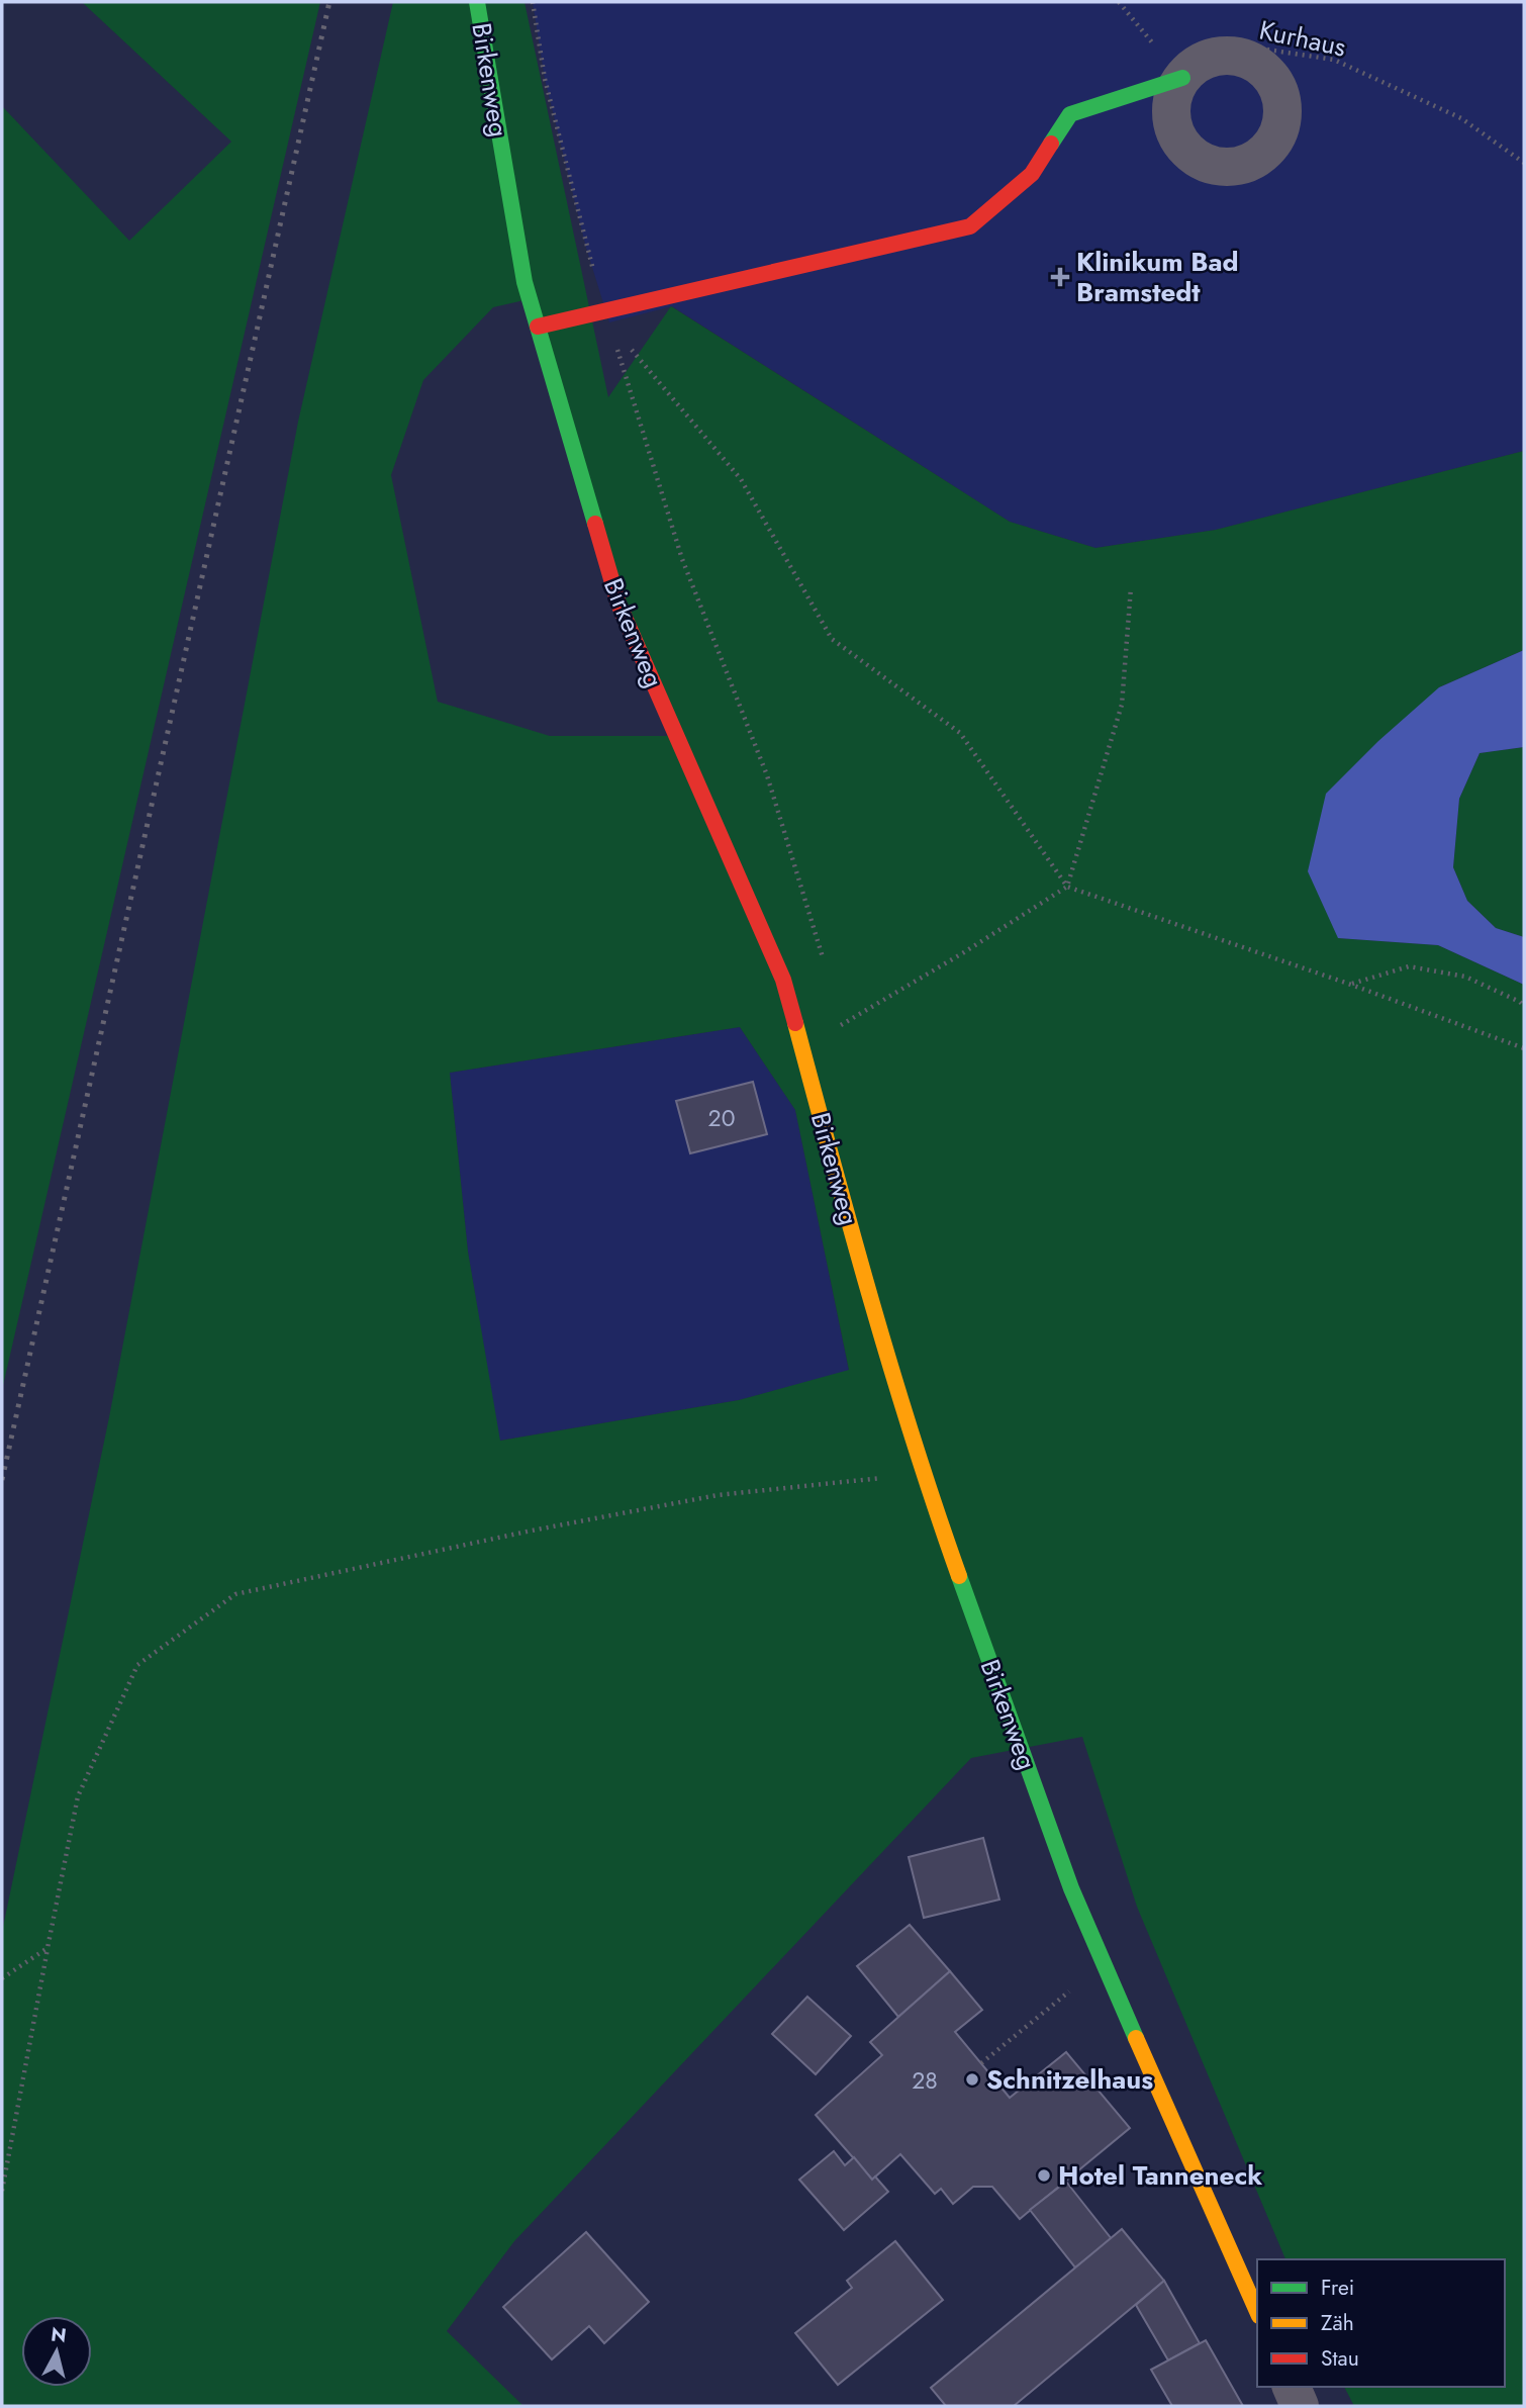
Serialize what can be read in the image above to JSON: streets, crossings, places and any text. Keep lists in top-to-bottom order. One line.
{"streets":{"street":["Birkenweg"],"path":["Kurhaus"]},"places":{"health":["Klinikum Bad Bramstedt"],"other":["Schnitzelhaus","Hotel Tanneneck"]},"house_numbers":["20","28"],"legend":["Frei","Zäh","Stau"],"north":"top"}
